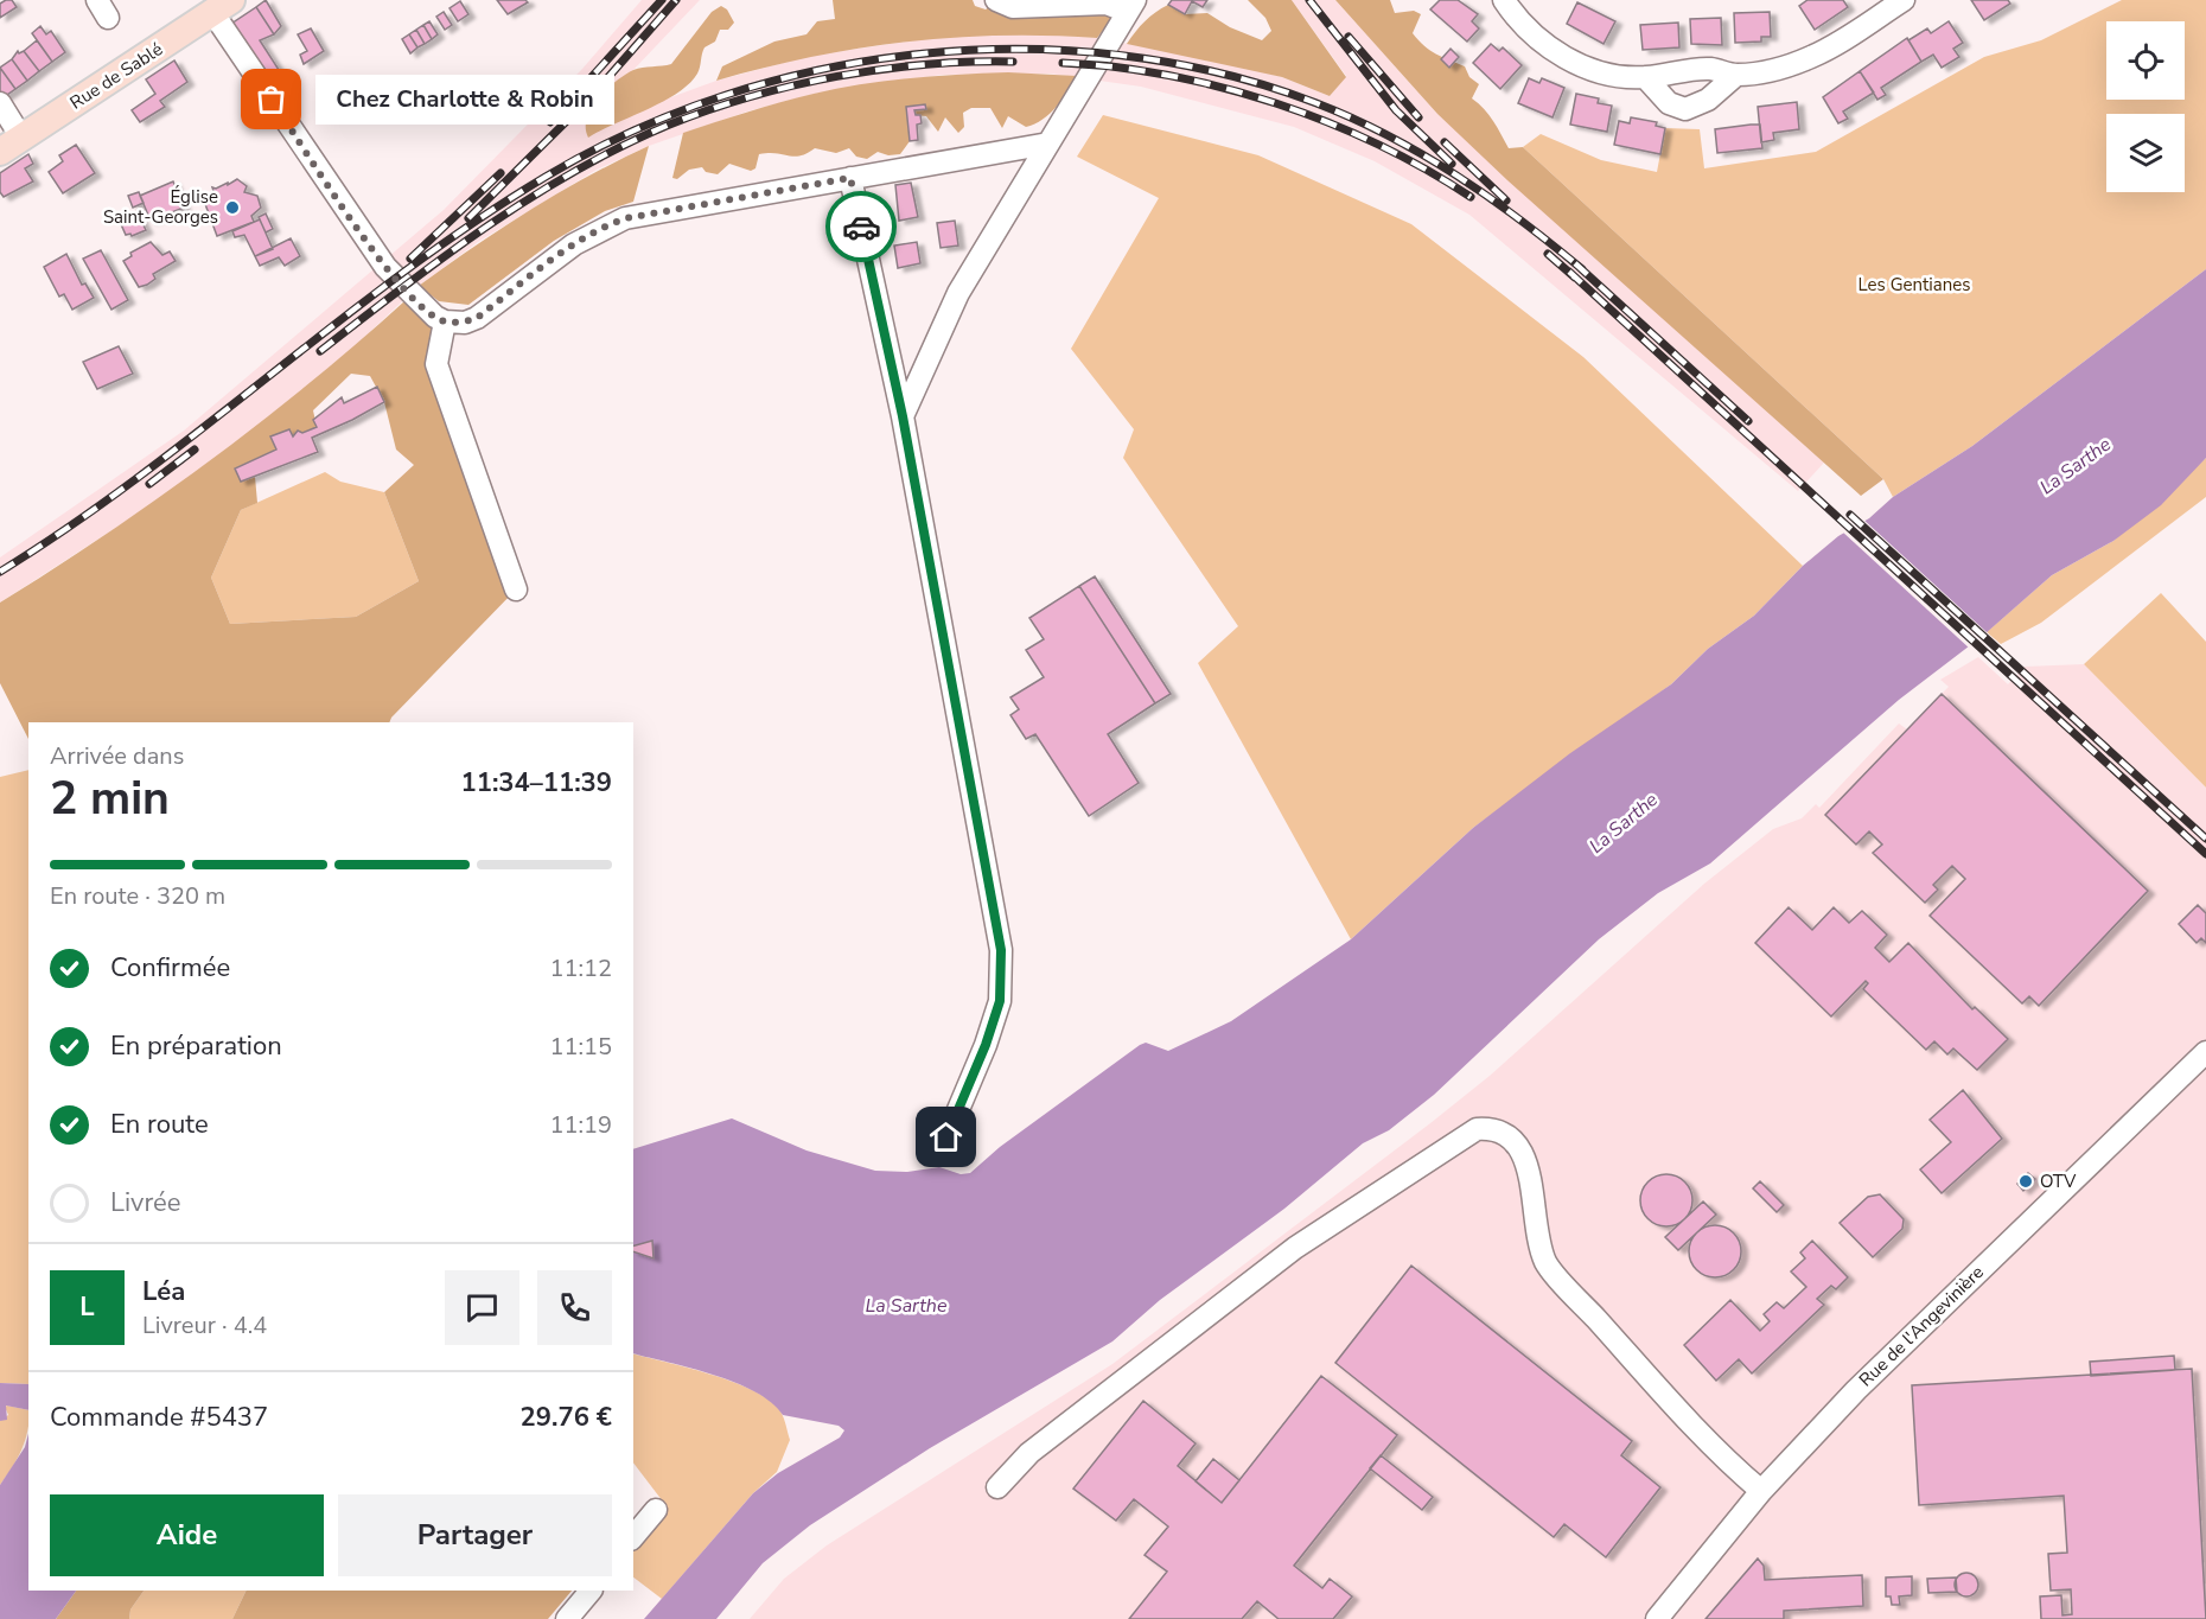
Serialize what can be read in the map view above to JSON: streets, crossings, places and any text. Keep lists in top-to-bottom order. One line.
{"streets":{"main road":["Rue de Sablé"],"street":["Rue de l'Angevinière"]},"water":["La Sarthe"],"parks":["Les Gentianes"],"places":["Chez Charlotte & Robin","Église Saint-Georges","OTV"],"page":{"bubble":"Chez Charlotte & Robin","heading":["2 min","Arrivée dans","11:34–11:39"],"panel":["Léa","Livreur · 4.4","Commande #5437","29.76 €"],"bar":"En route · 320 m","list":[["Confirmée","11:12"],["En préparation","11:15"],["En route","11:19"],"Livrée"],"round":"L","buttons":["Aide","Partager"]}}
